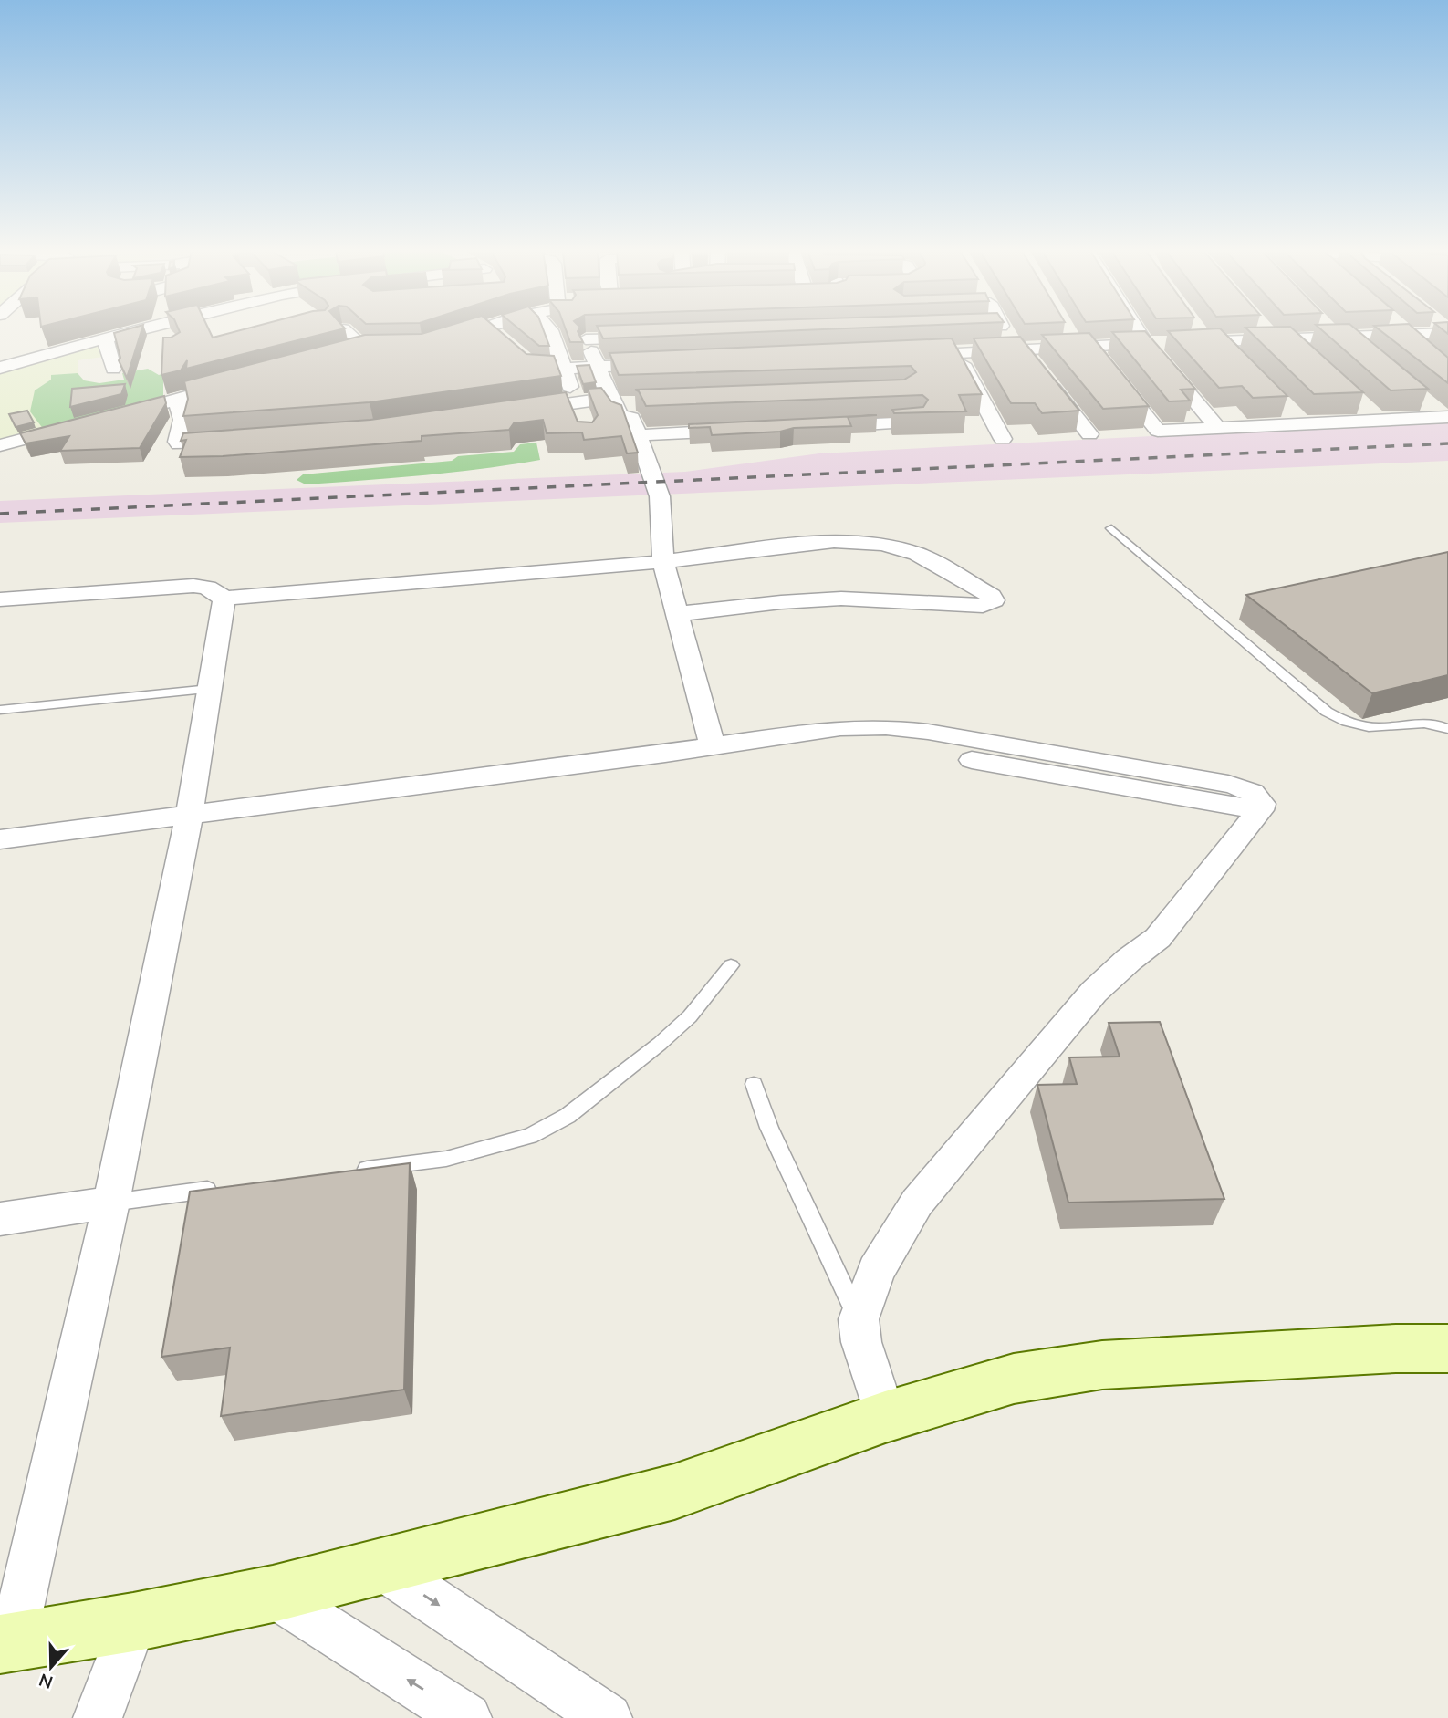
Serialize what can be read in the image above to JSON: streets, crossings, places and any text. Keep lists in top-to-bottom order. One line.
{"north":"bottom"}
